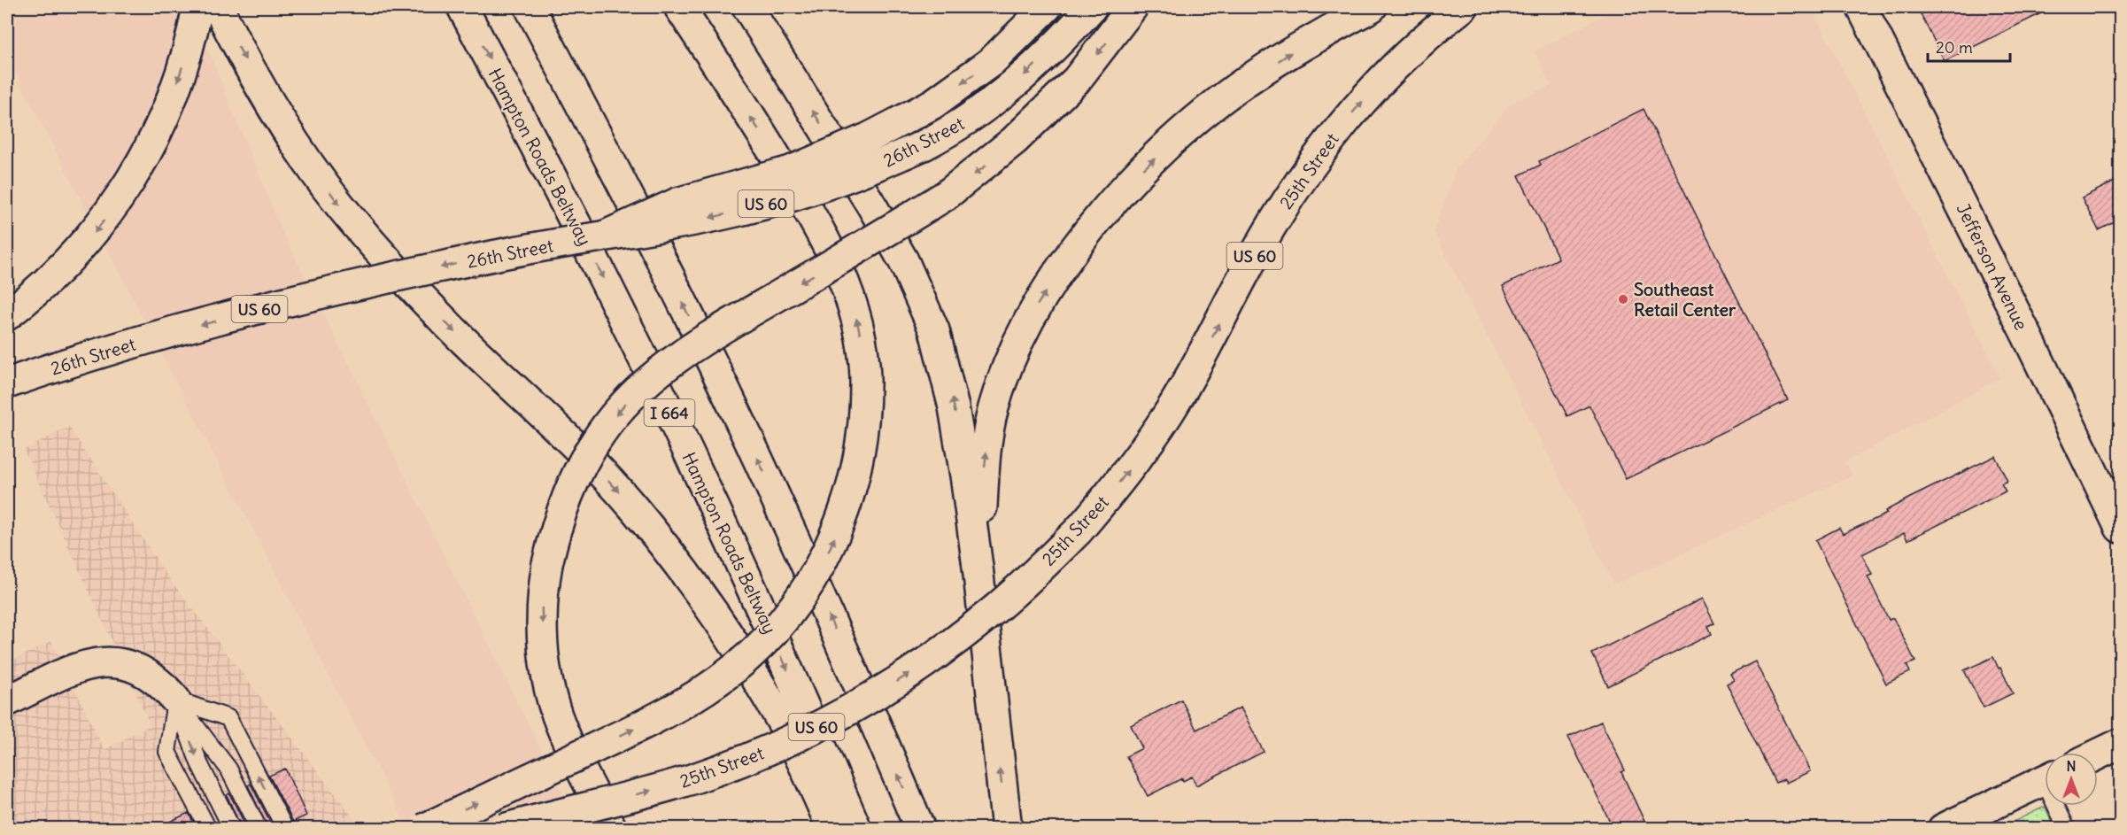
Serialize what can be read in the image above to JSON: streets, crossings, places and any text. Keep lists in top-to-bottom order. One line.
{"streets":{"main road":["26th Street","Hampton Roads Beltway","25th Street","US 60","Jefferson Avenue","I 664"]},"places":["Southeast Retail Center"],"scale_bar":"20 m","north":"top"}
